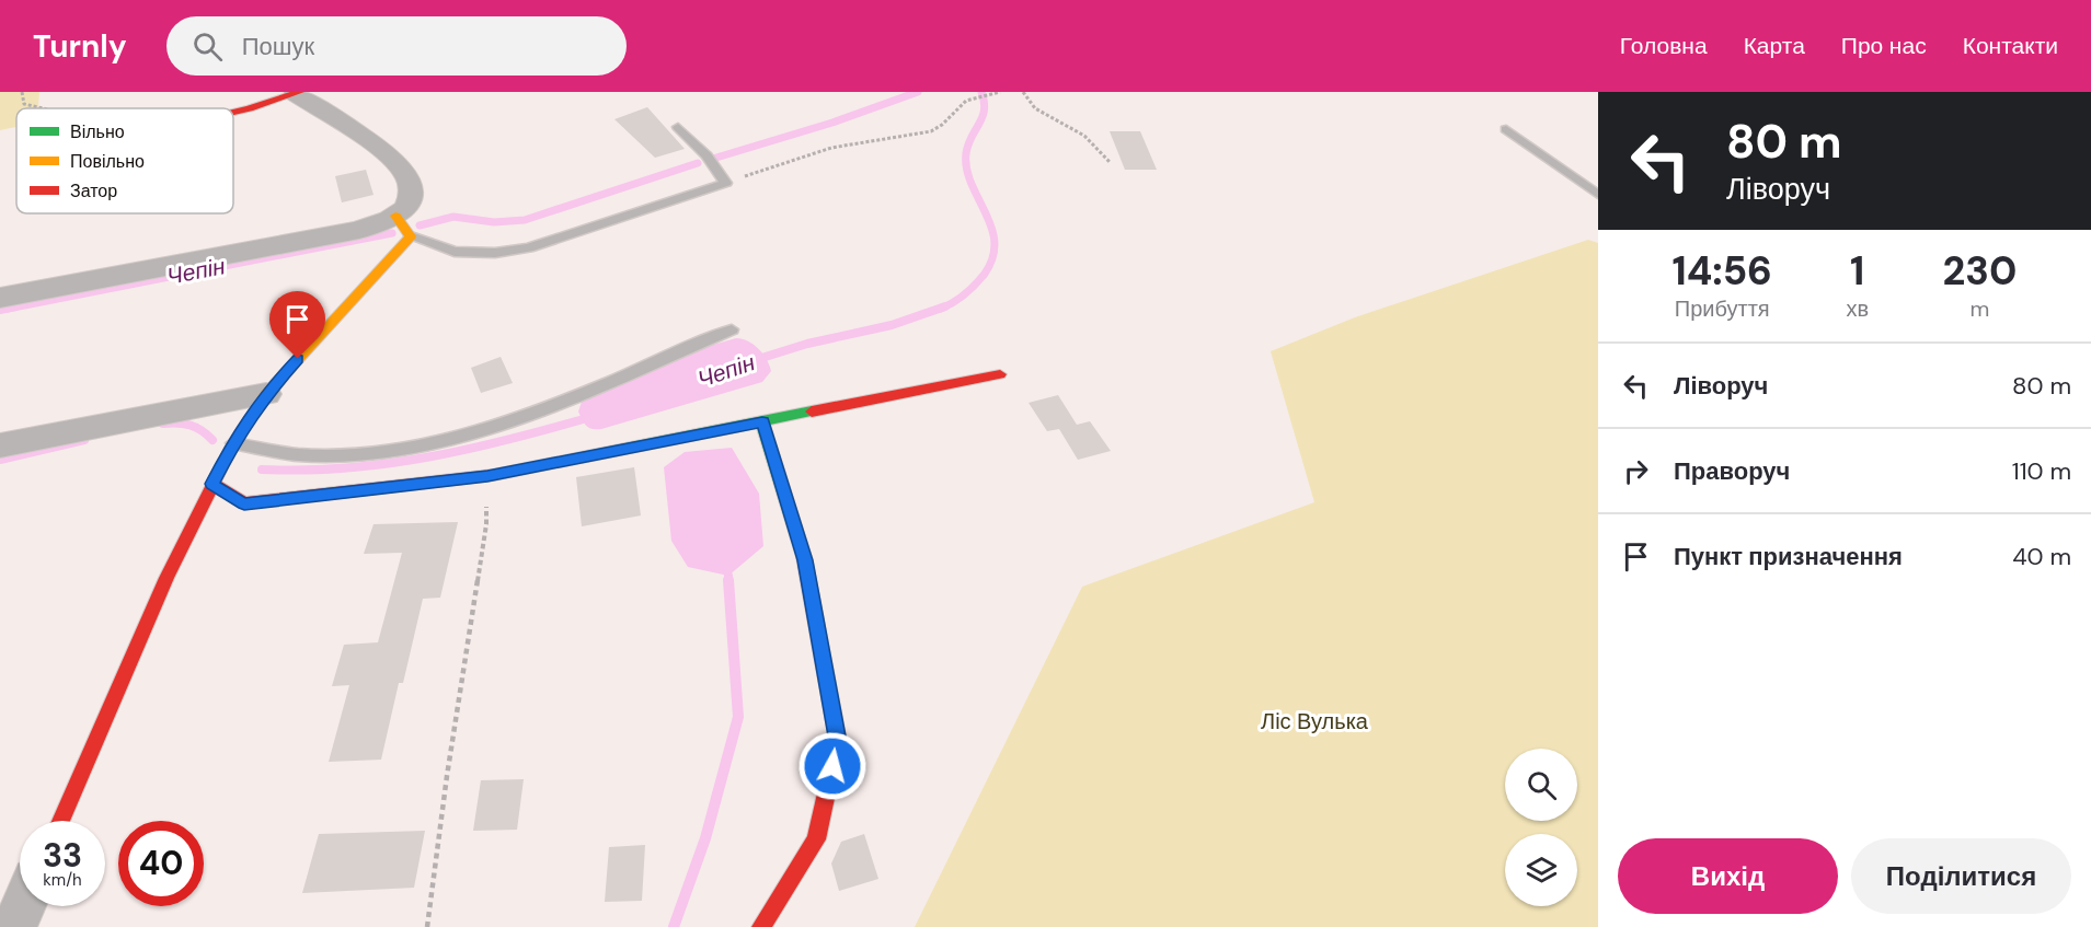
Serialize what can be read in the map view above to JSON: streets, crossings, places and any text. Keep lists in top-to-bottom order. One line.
{"water":["Чепін"],"parks":["Ліс Вулька"],"legend":["Вільно","Повільно","Затор"],"page":{"header":"Turnly","search":"Пошук","nav":["Головна","Карта","Про нас","Контакти"],"turn":["80 m","Ліворуч"],"eta":["14:56","Прибуття","1","хв","230","m"],"list":[{"name":"Ліворуч","value":"80 m"},{"name":"Праворуч","value":"110 m"},{"name":"Пункт призначення","value":"40 m"}],"speed":"33 km/h","limit":"40","buttons":["Вихід","Поділитися"]}}
